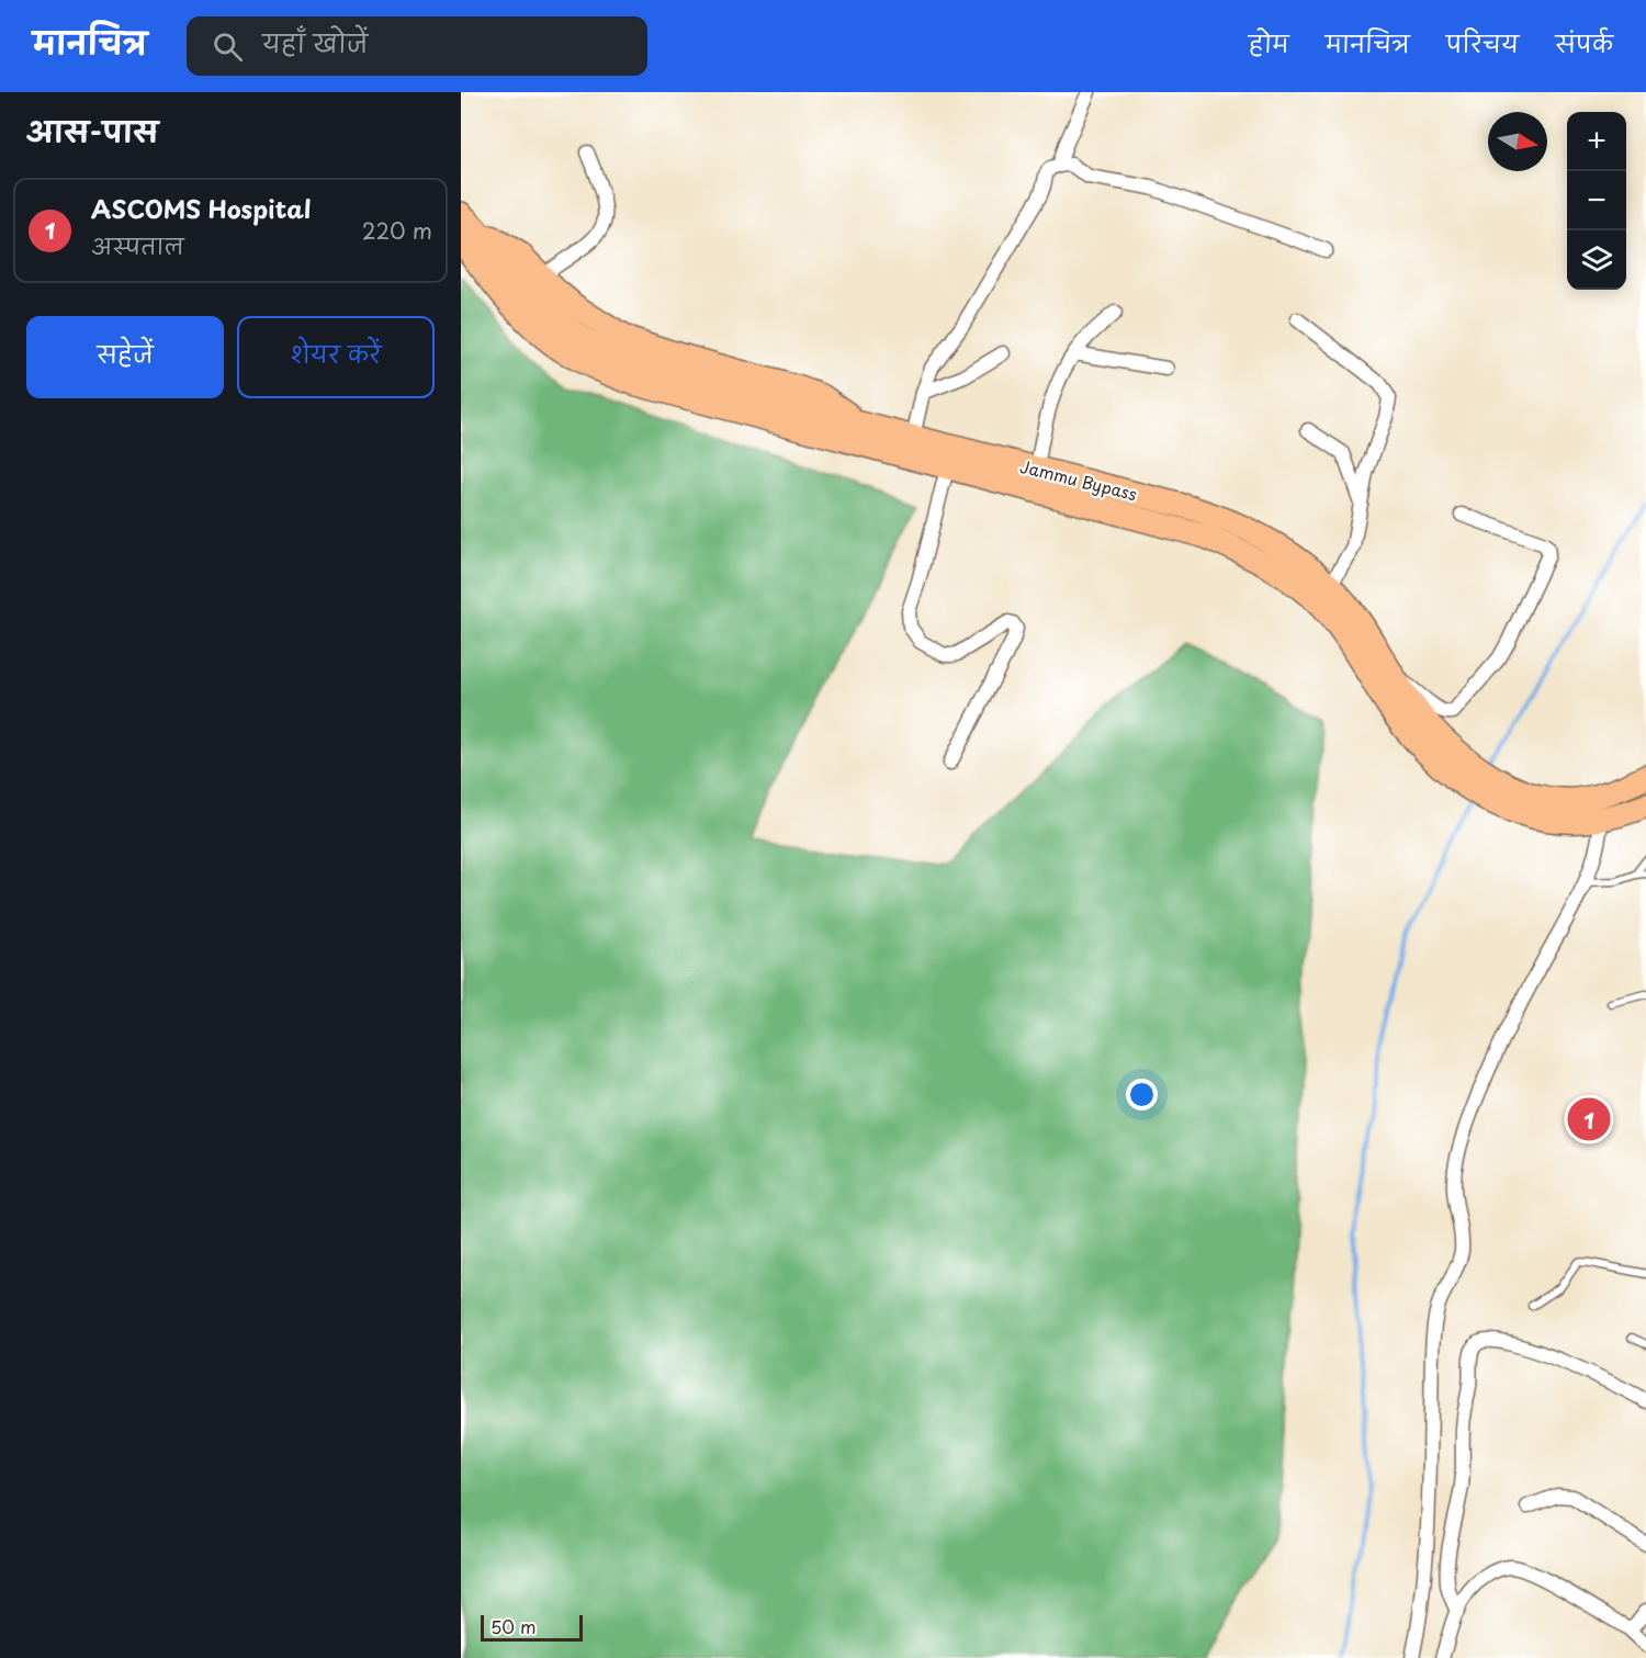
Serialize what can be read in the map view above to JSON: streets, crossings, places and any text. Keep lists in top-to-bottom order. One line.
{"streets":{"highway":["Jammu Bypass"]},"scale_bar":"50 m","north":"right","page":{"header":"मानचित्र","search":"यहाँ खोजें","nav":["होम","मानचित्र","परिचय","संपर्क"],"heading":"आस-पास","map_buttons":["+","−"],"list":[{"mark":"1","name":"ASCOMS Hospital","note":"अस्पताल","value":"220 m"}],"buttons":["सहेजें","शेयर करें"],"pins":"1","scale":"50 m"}}
